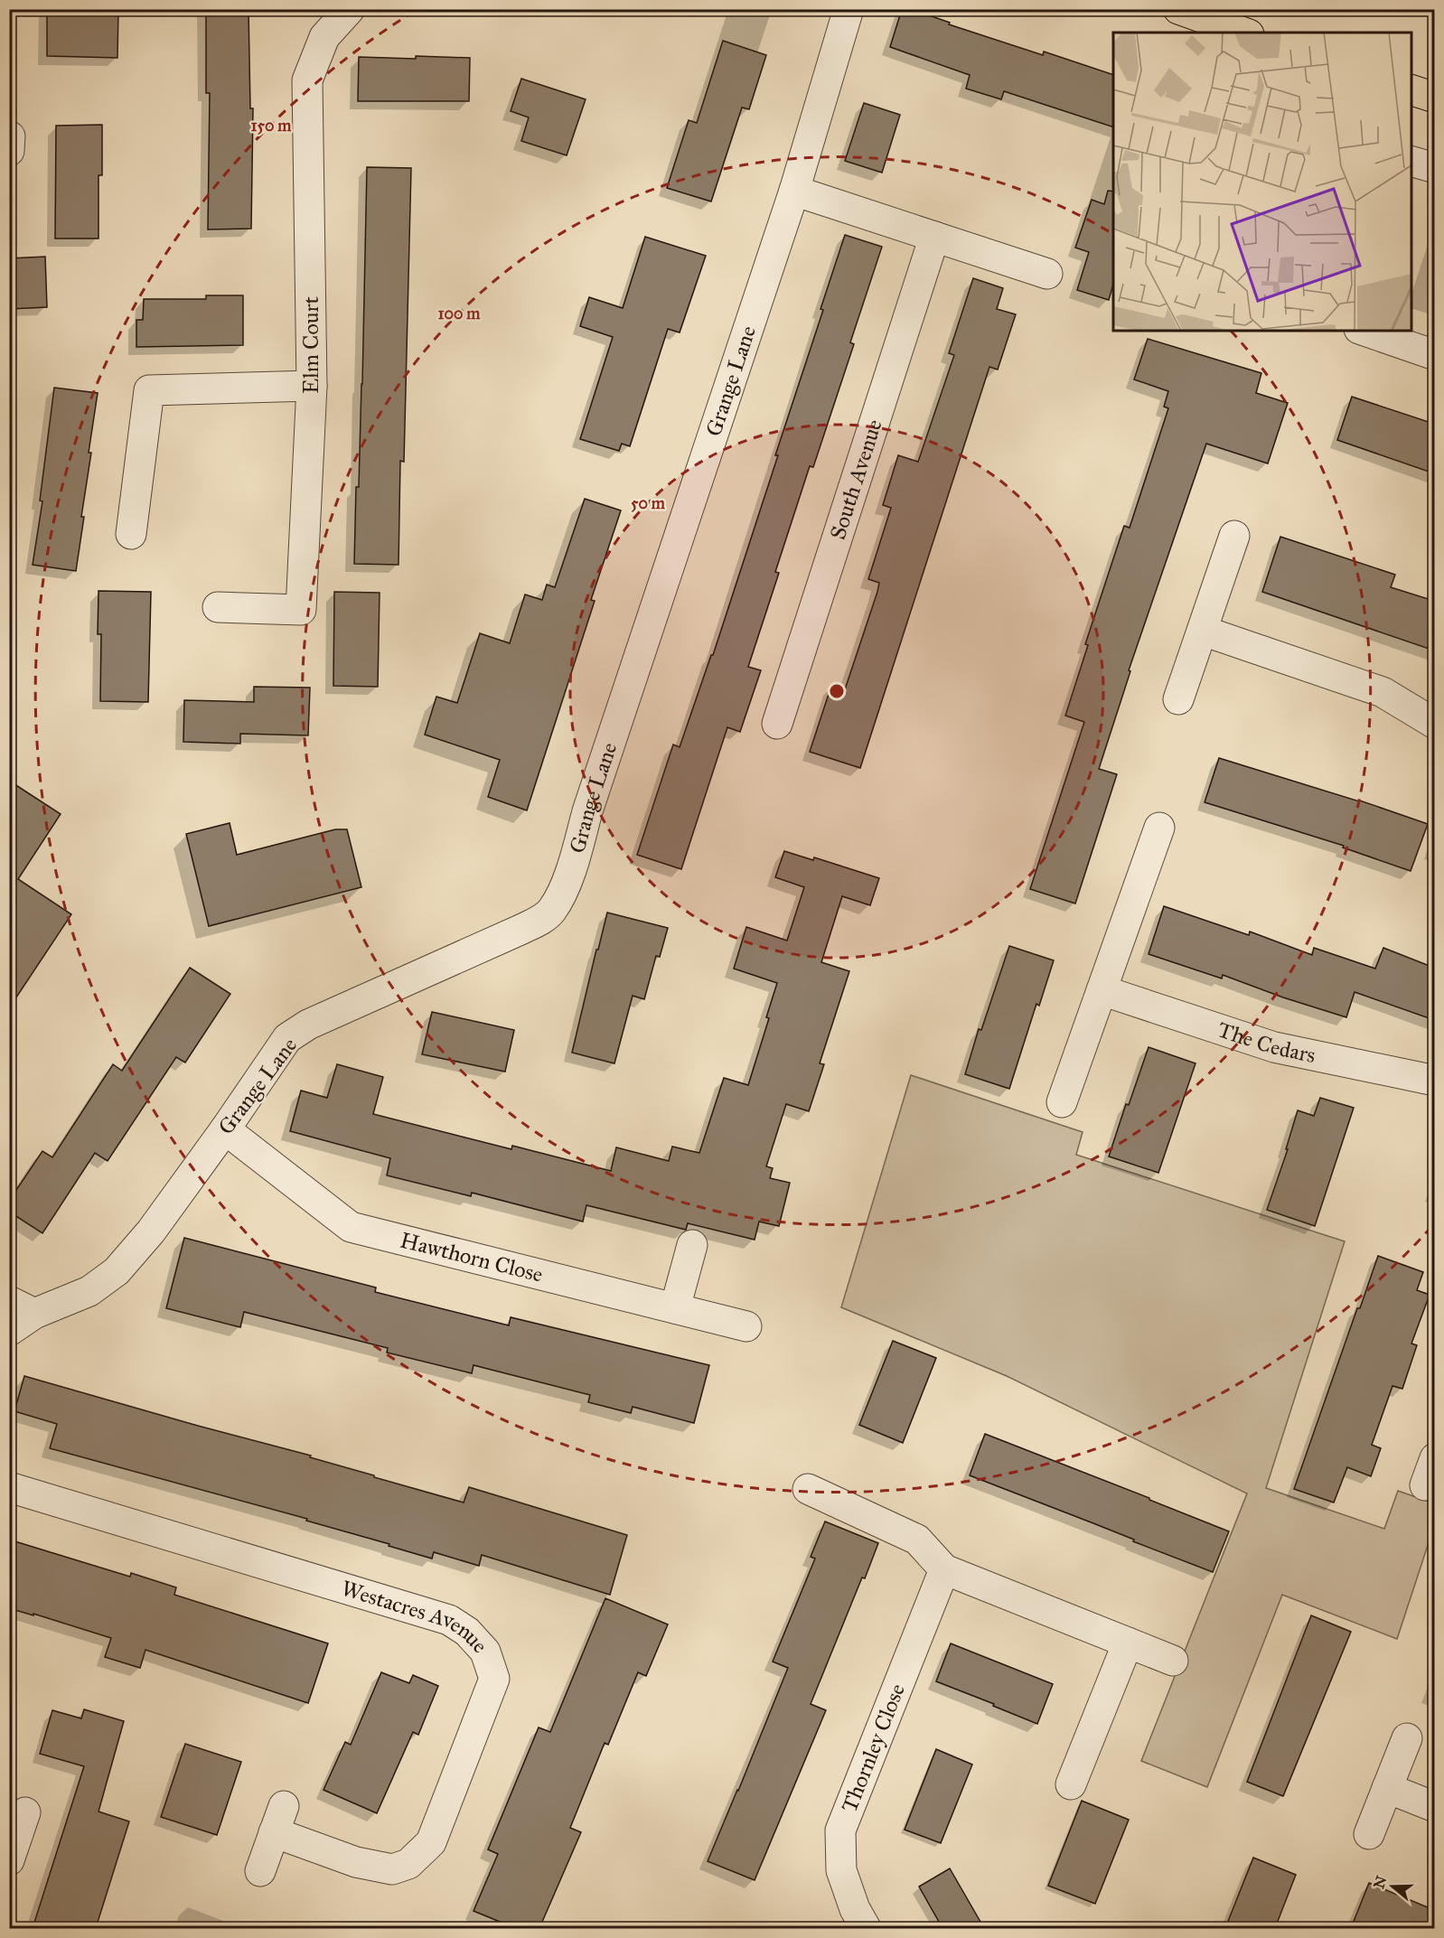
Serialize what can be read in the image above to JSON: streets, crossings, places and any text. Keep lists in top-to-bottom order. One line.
{"streets":{"street":["Elm Court","Grange Lane","South Avenue","The Cedars","Hawthorn Close","Westacres Avenue","Thornley Close"]},"crossings":[["Grange Lane","Hawthorn Close"]],"north":"left","rings":["150 m","100 m","50 m"]}
